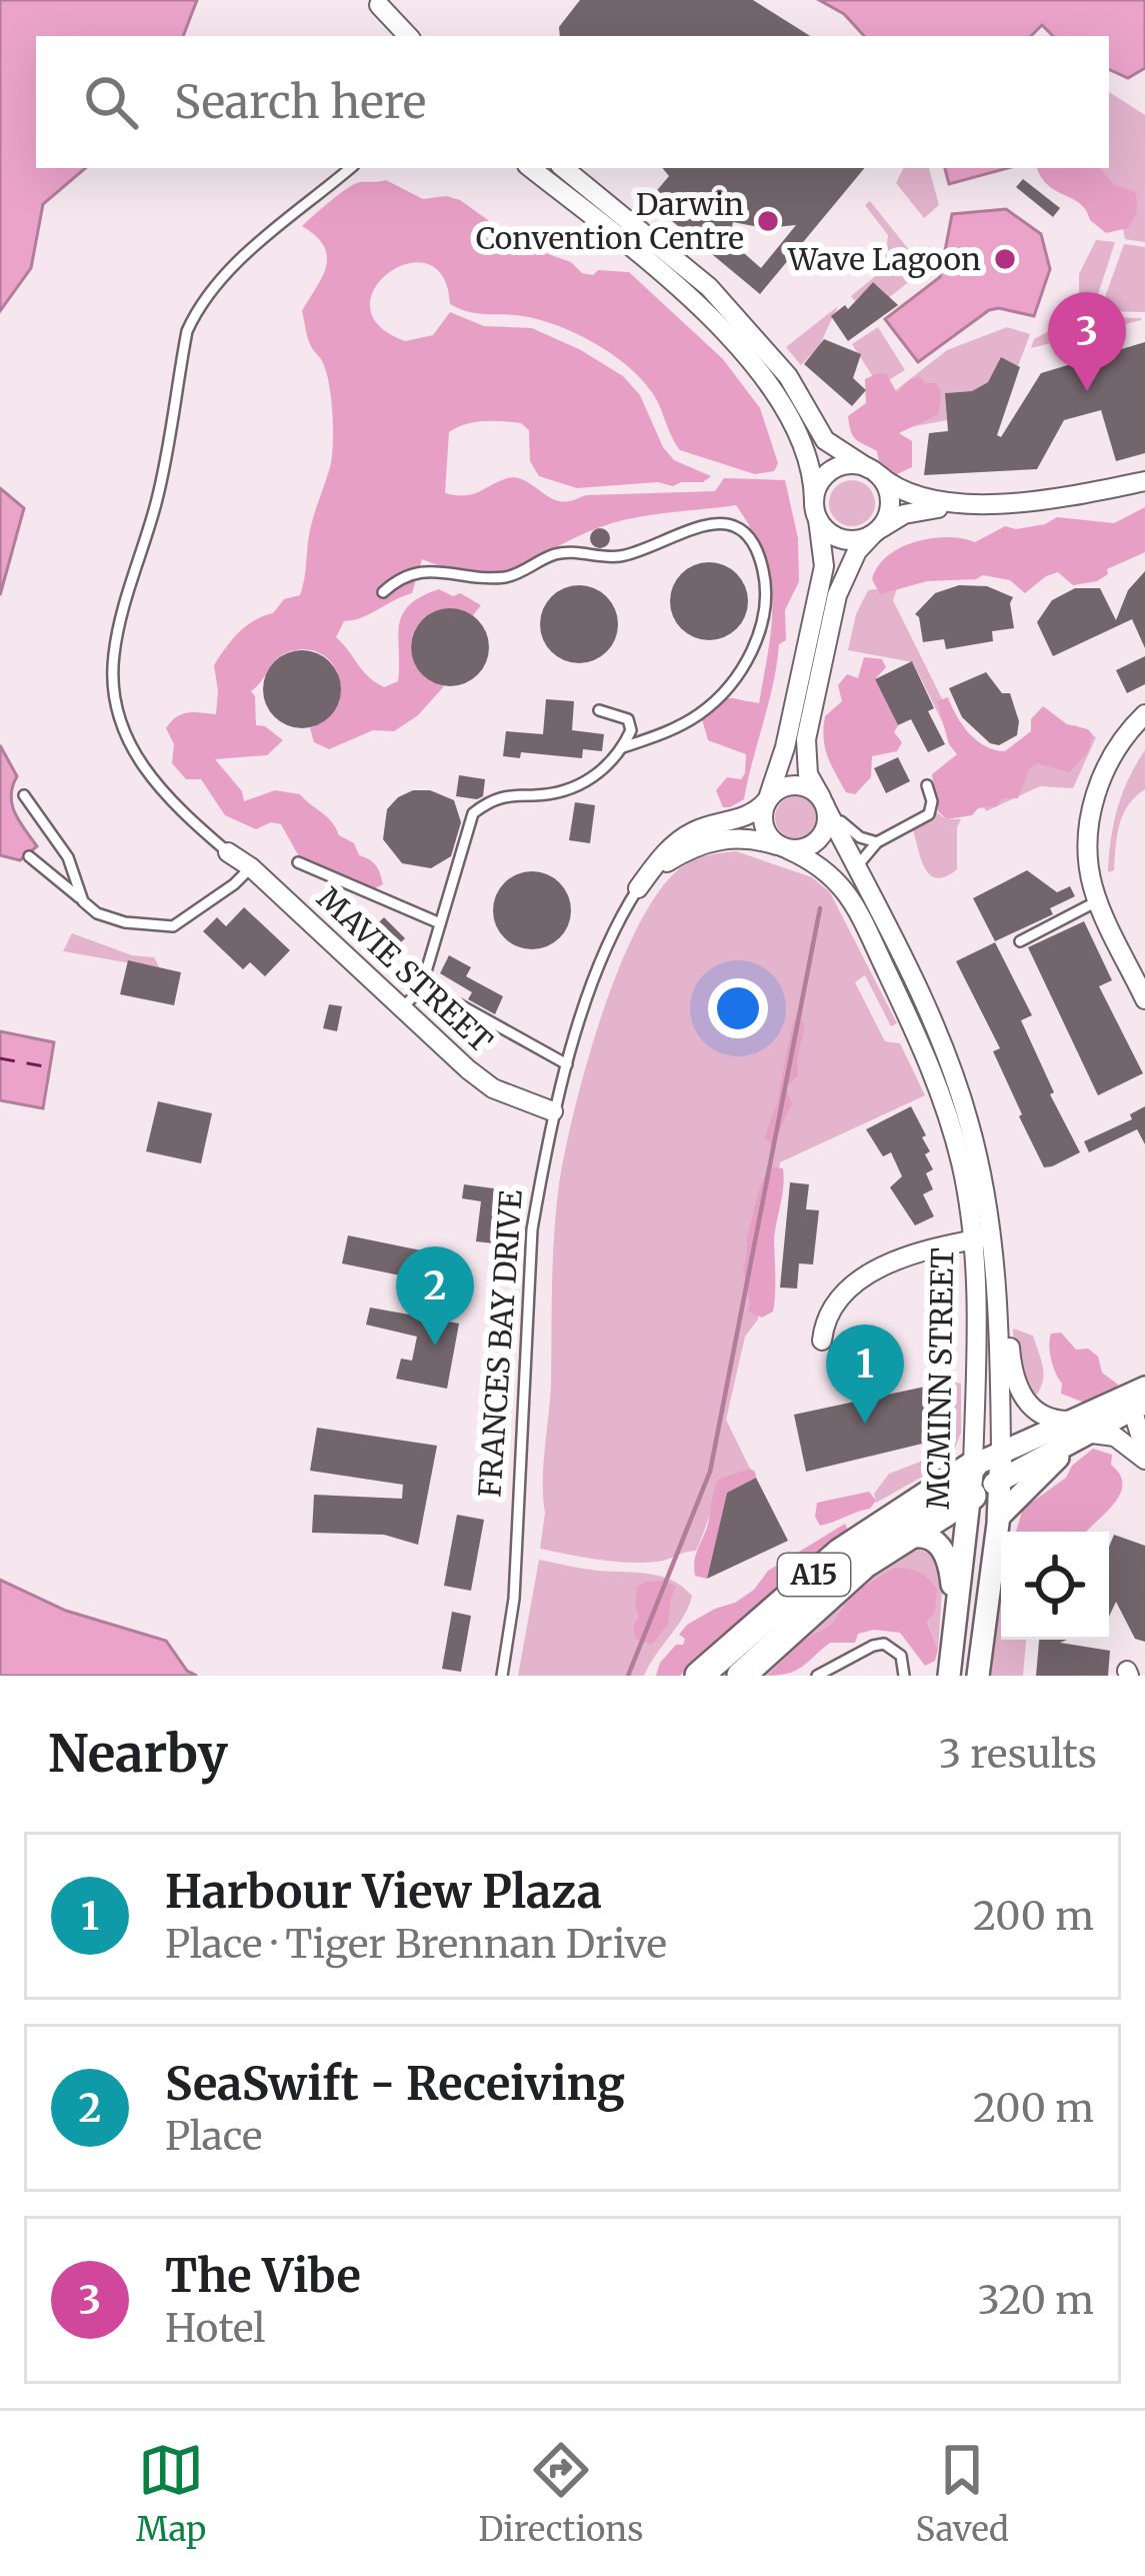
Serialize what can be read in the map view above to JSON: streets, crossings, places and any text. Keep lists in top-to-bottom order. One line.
{"streets":{"main road":["A15"],"street":["MAVIE STREET","FRANCES BAY DRIVE","MCMINN STREET"]},"crossings":[["MAVIE STREET","FRANCES BAY DRIVE"],["FRANCES BAY DRIVE","MCMINN STREET"],["MCMINN STREET","A15"]],"places":["Darwin Convention Centre","Wave Lagoon"],"page":{"search":"Search here","pins":["3","2","1"],"heading":["Nearby","3 results"],"list":[{"mark":"1","name":"Harbour View Plaza","note":"Place · Tiger Brennan Drive","value":"200 m"},{"mark":"2","name":"SeaSwift - Receiving","note":"Place","value":"200 m"},{"mark":"3","name":"The Vibe","note":"Hotel","value":"320 m"}],"nav":["Map","Directions","Saved"]}}
